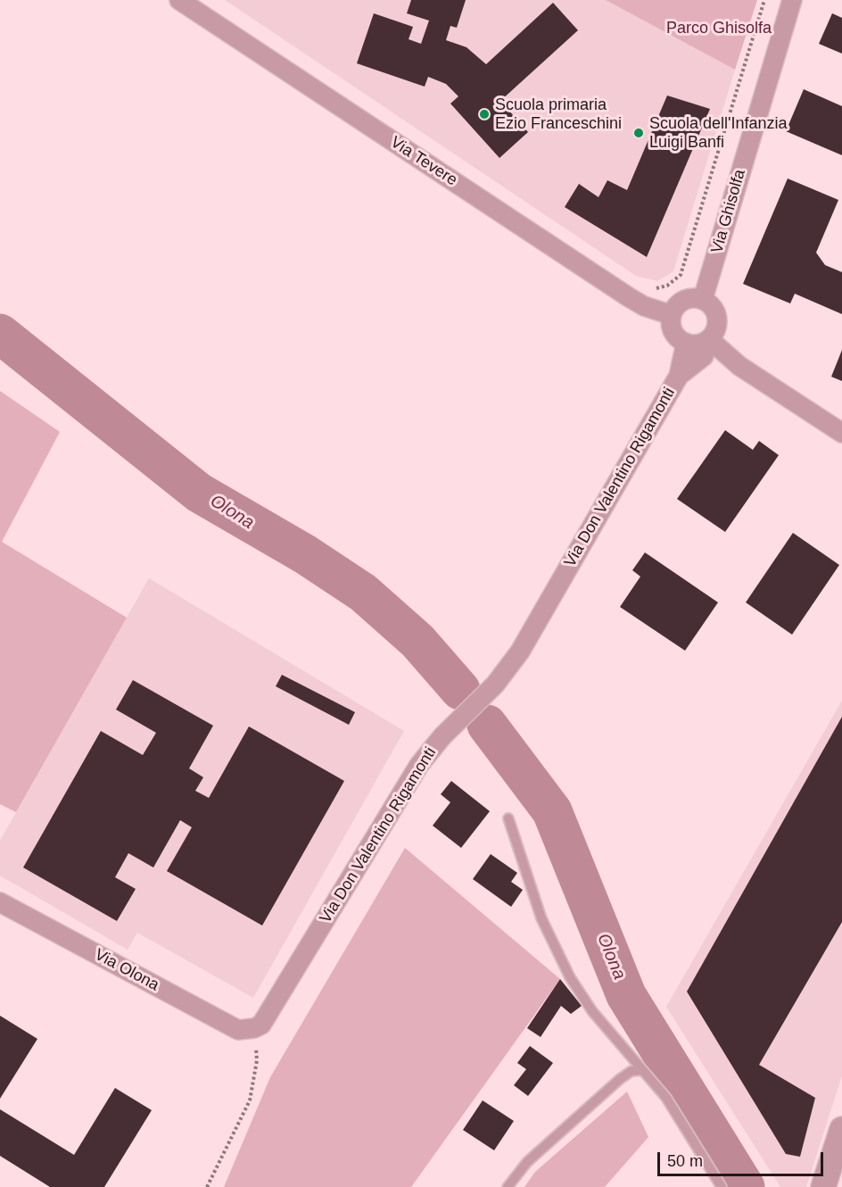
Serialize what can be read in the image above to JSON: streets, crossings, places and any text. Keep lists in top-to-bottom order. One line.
{"streets":{"street":["Via Tevere","Via Ghisolfa","Via Don Valentino Rigamonti","Via Olona"]},"crossings":[["Via Tevere","Via Ghisolfa"],["Via Tevere","Via Don Valentino Rigamonti"],["Via Ghisolfa","Via Don Valentino Rigamonti"],["Via Don Valentino Rigamonti","Via Olona"]],"water":["Olona"],"parks":["Parco Ghisolfa"],"places":["Scuola primaria Ezio Franceschini","Scuola dell'Infanzia Luigi Banfi"],"scale_bar":"50 m"}
